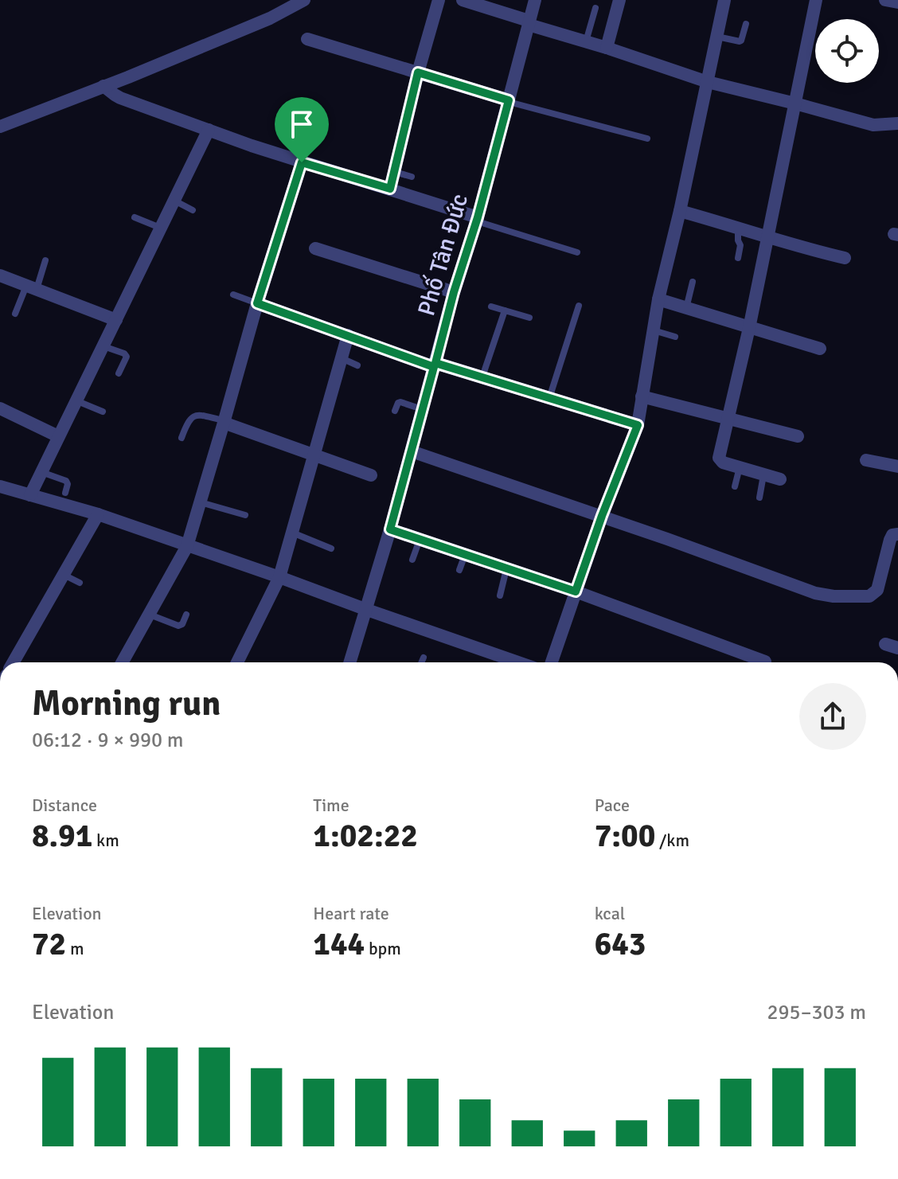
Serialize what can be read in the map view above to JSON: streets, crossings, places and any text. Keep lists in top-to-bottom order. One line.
{"streets":{"street":["Phố Tân Đức"]},"page":{"heading":["Morning run","06:12 · 9 × 990 m"],"stats":[["Distance","8.91 km"],["Time","1:02:22"],["Pace","7:00 /km"],["Elevation","72 m"],["Heart rate","144 bpm"],["kcal","643"]],"chart":["Elevation","295–303 m"]}}
